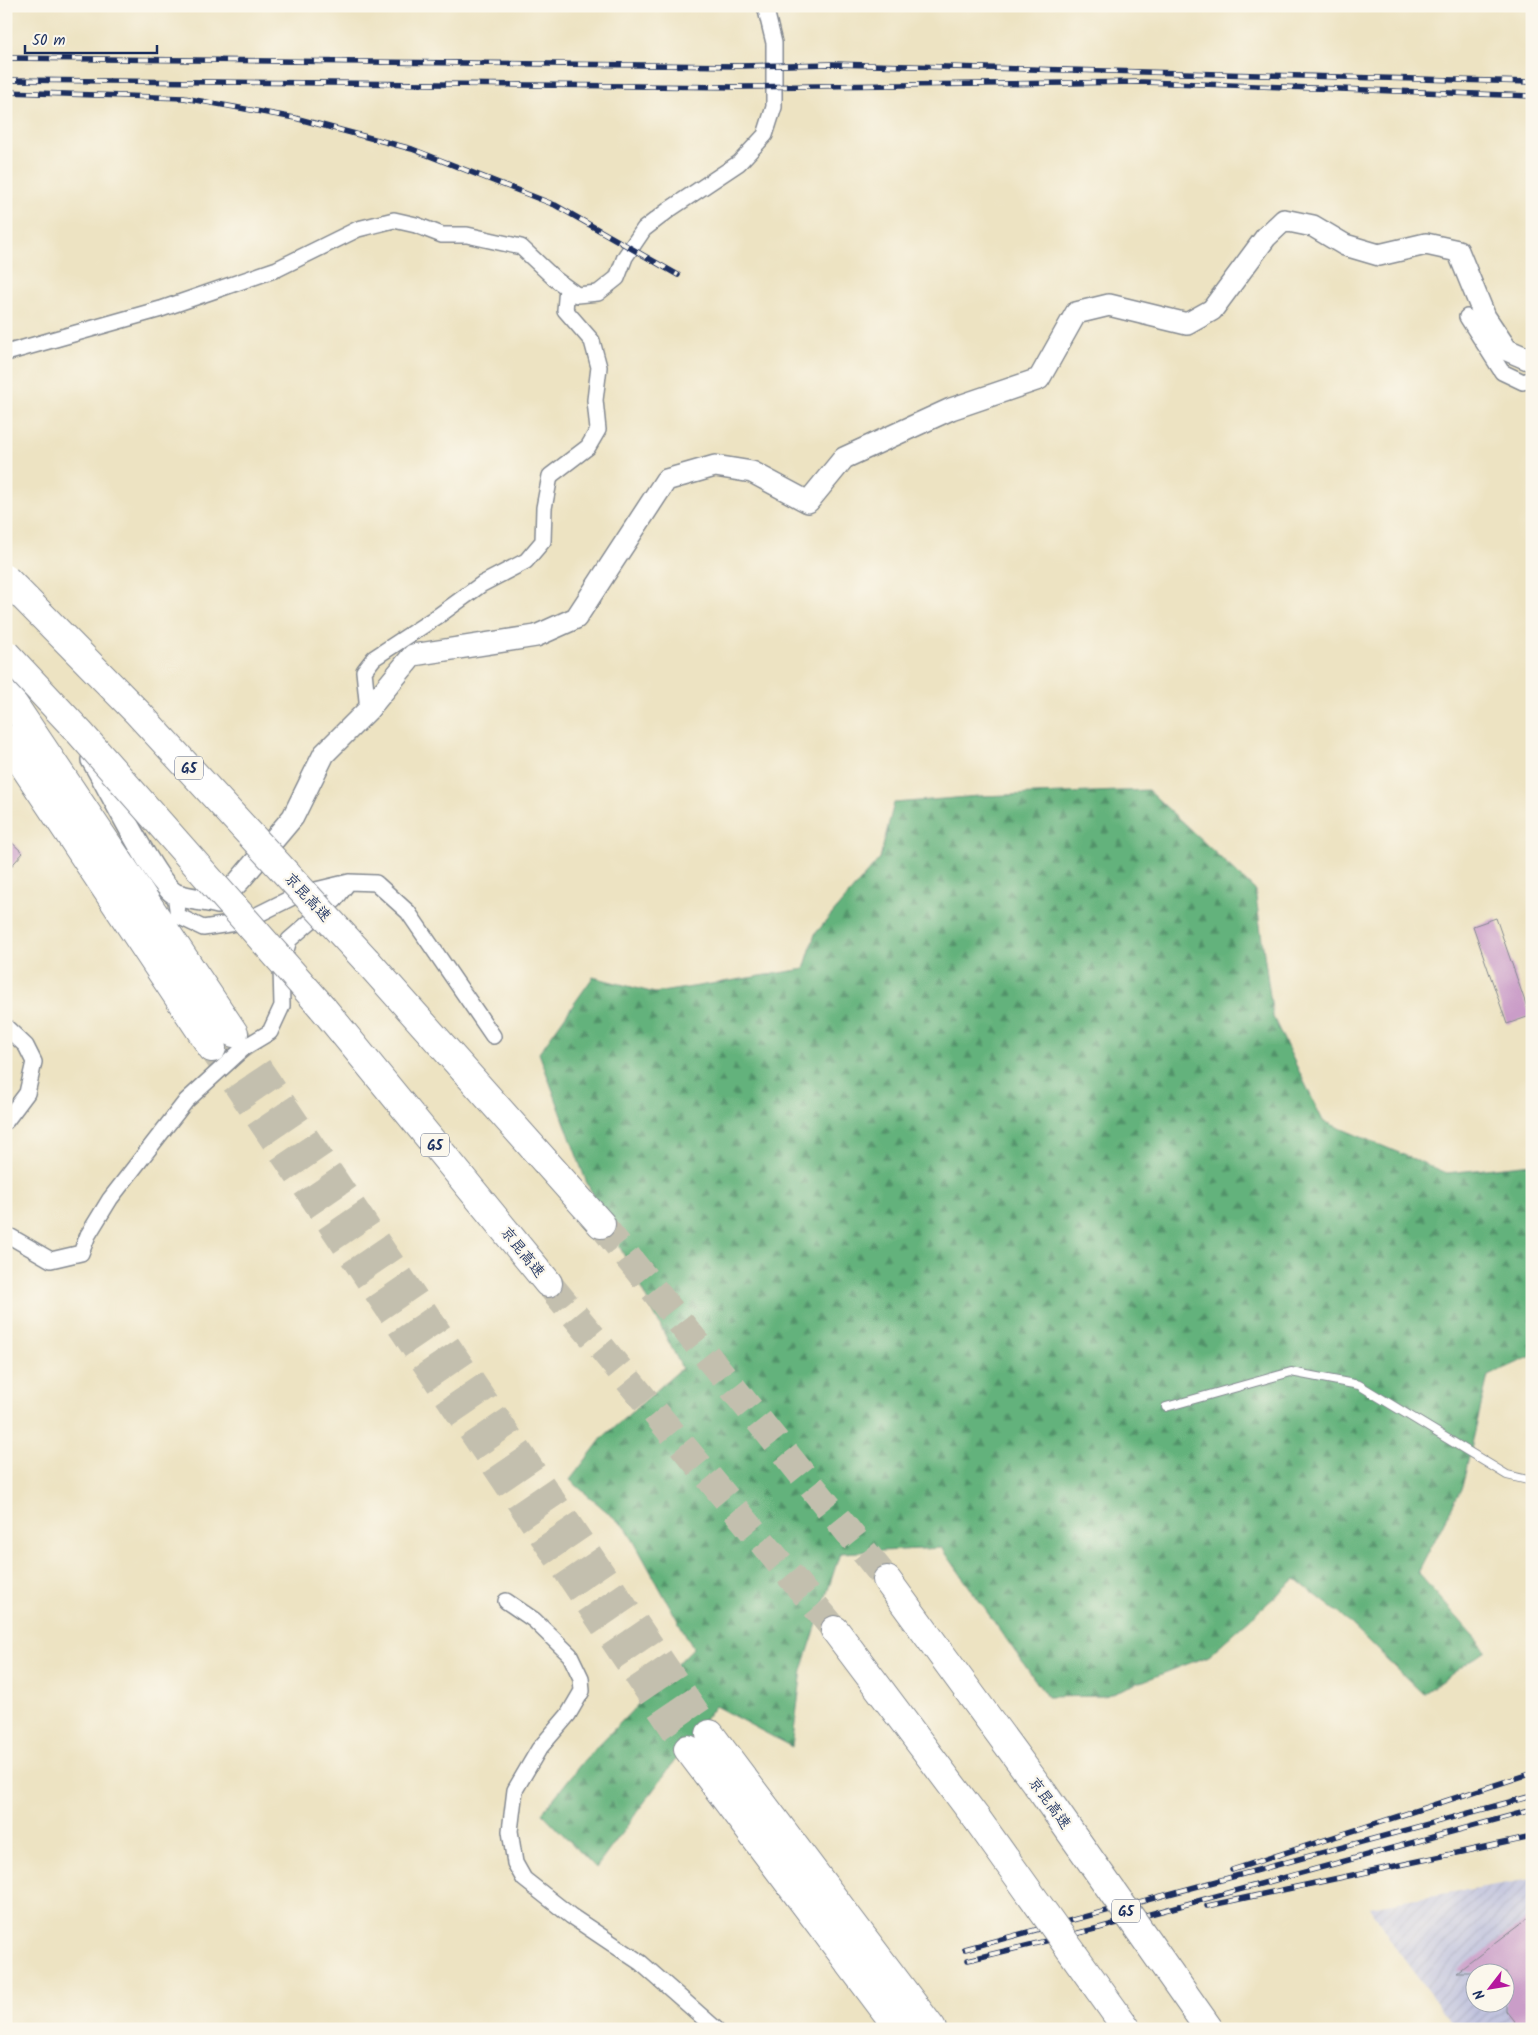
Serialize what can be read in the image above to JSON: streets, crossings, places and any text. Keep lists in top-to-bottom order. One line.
{"streets":{"highway":["G5","京昆高速"]},"scale_bar":"50 m","north":"bottom left"}
